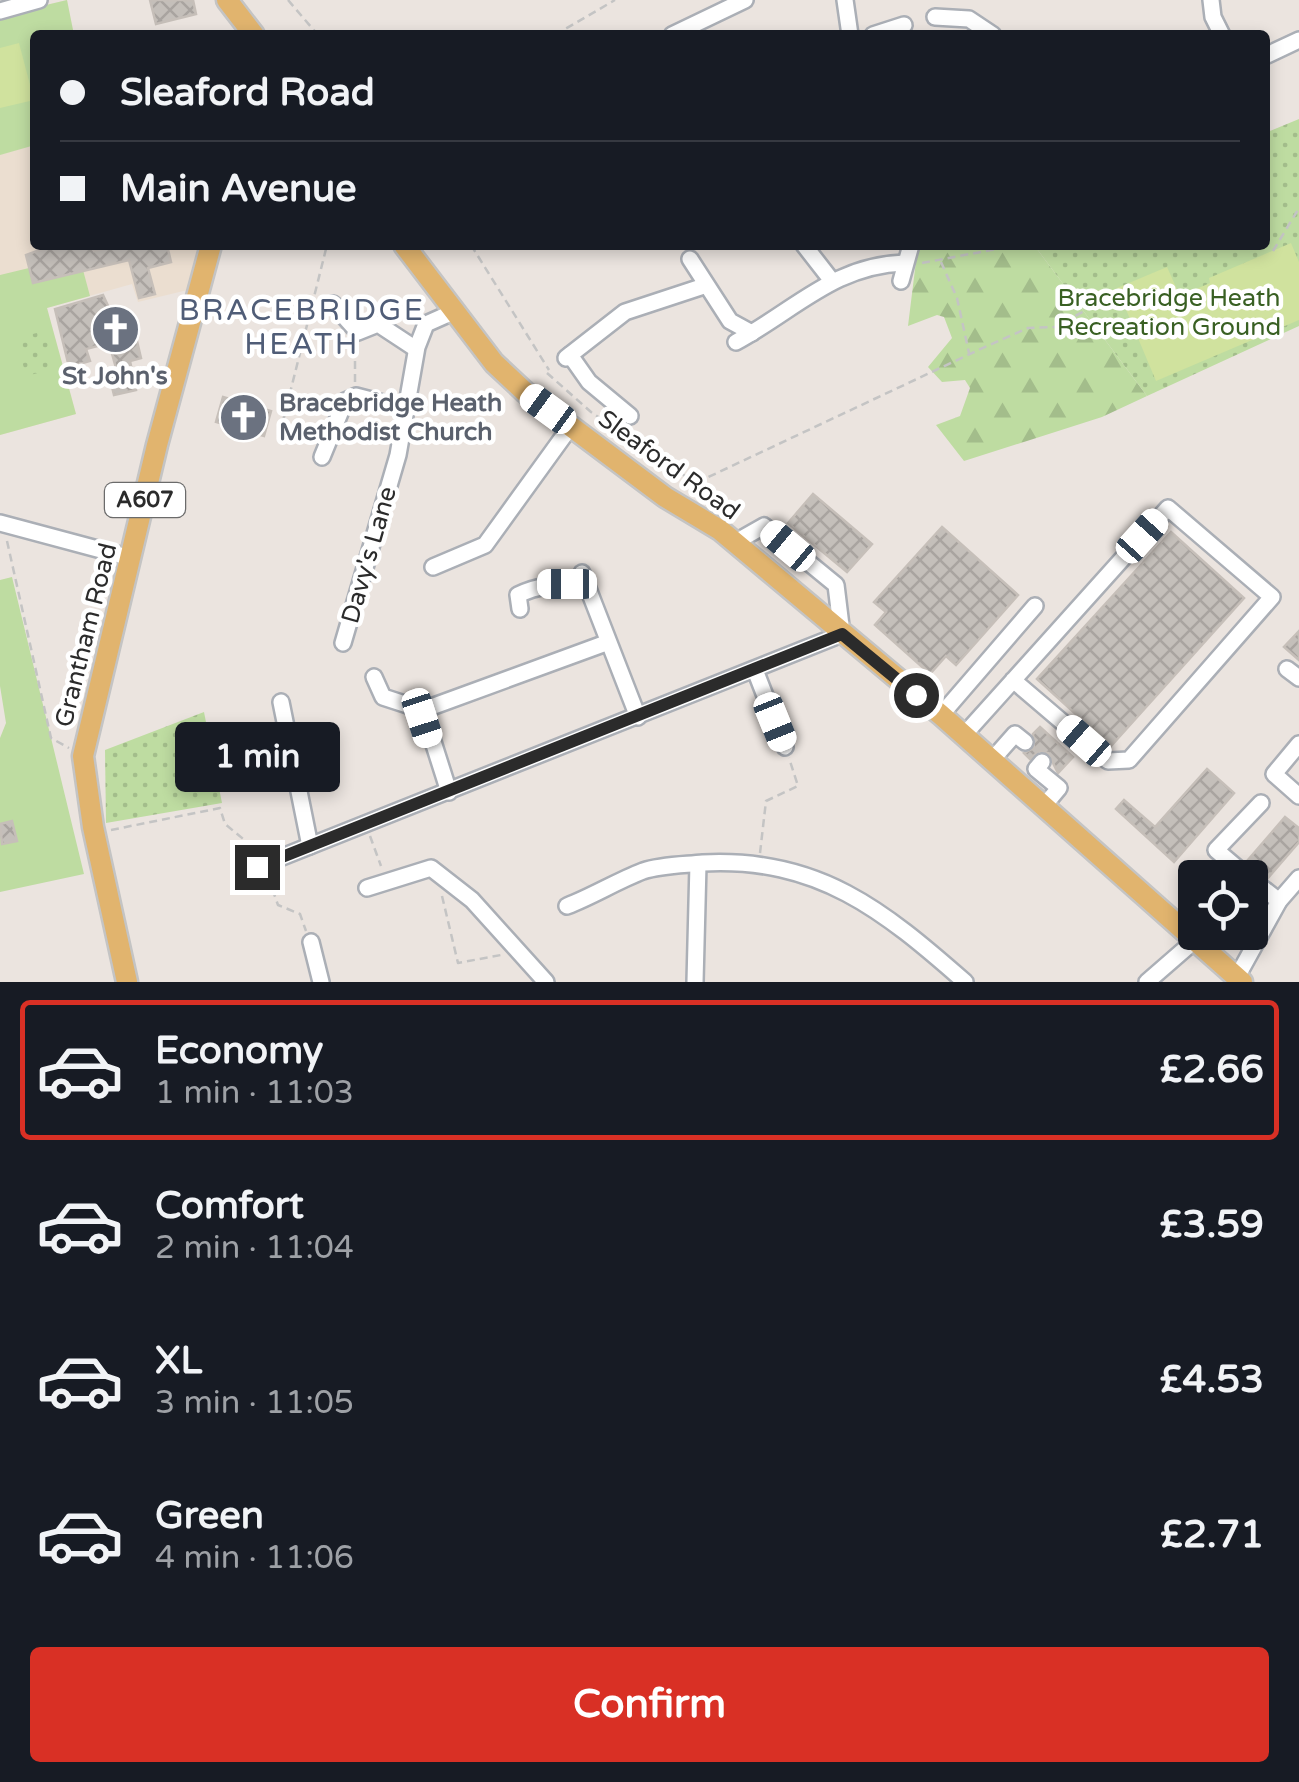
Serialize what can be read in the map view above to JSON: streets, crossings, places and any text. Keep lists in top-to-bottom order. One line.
{"streets":{"main road":["Sleaford Road","A607","Grantham Road"],"street":["Davy's Lane"]},"districts":["BRACEBRIDGE HEATH"],"parks":["Bracebridge Heath Recreation Ground"],"places":{"church":["St John's","Bracebridge Heath Methodist Church"]},"page":{"banner":["Sleaford Road","Main Avenue"],"bubble":"1 min","list":[{"name":"Economy","note":"1 min · 11:03","value":"£2.66"},{"name":"Comfort","note":"2 min · 11:04","value":"£3.59"},{"name":"XL","note":"3 min · 11:05","value":"£4.53"},{"name":"Green","note":"4 min · 11:06","value":"£2.71"}],"buttons":"Confirm"}}
